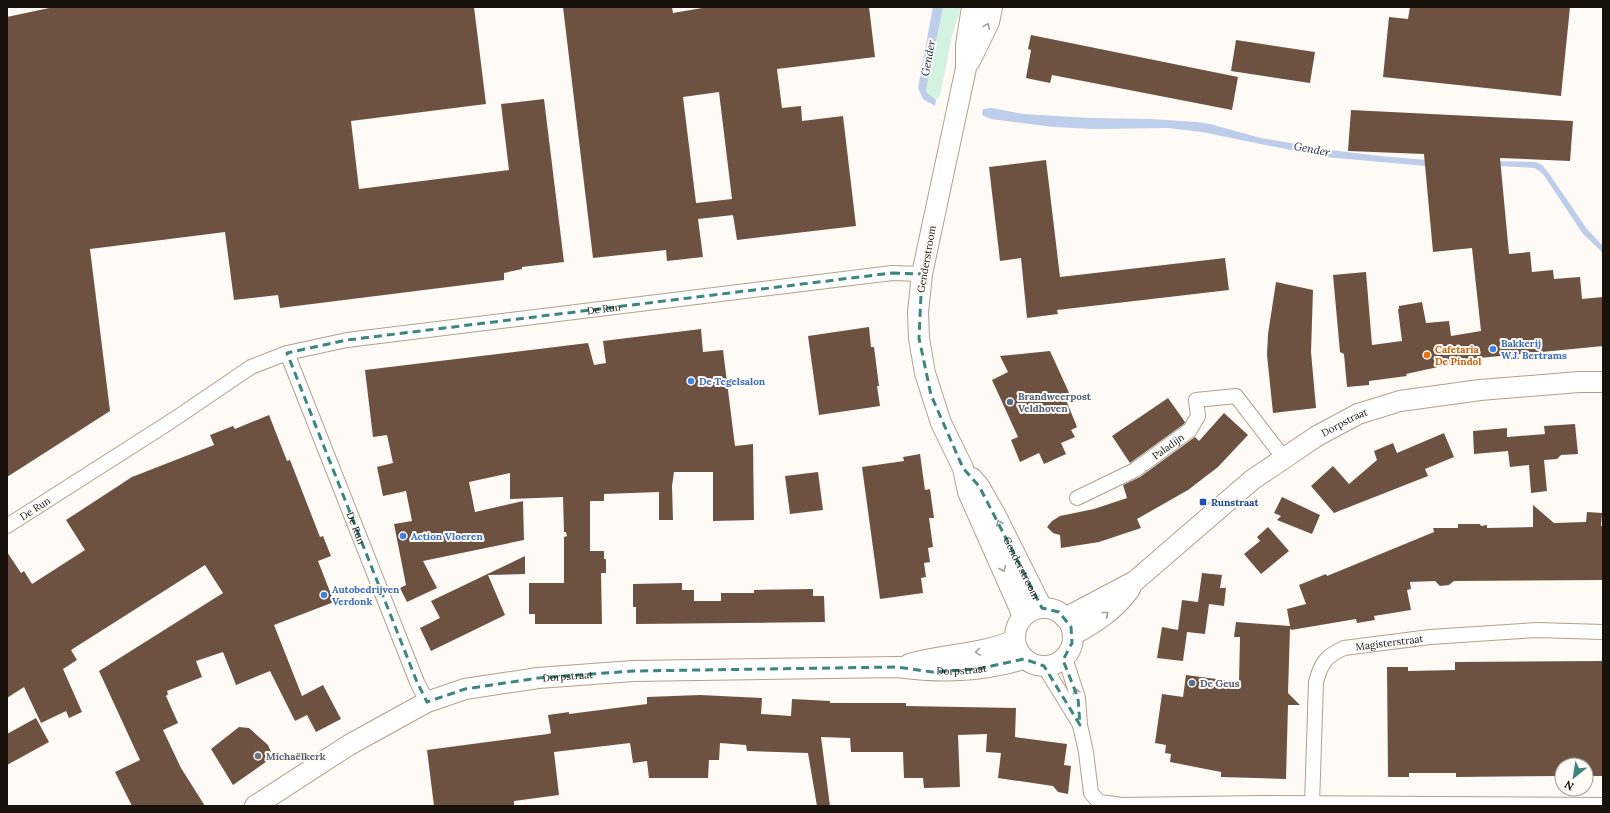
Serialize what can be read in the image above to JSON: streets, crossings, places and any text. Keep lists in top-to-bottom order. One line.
{"streets":{"street":["Genderstroom","De Run","Dorpstraat","Paladijn","Magisterstraat"]},"crossings":[["Genderstroom","De Run"],["Genderstroom","Dorpstraat"],["De Run","Dorpstraat"],["Dorpstraat","Paladijn"]],"water":["Gender"],"places":{"other":["Bakkerij W.J. Bertrams","Cafetaria De Pindol","De Tegelsalon","Brandweerpost Veldhoven","Action Vloeren","Autobedrijven Verdonk","De Geus","Michaëlkerk"],"transit":["Runstraat"]},"north":"bottom left"}
